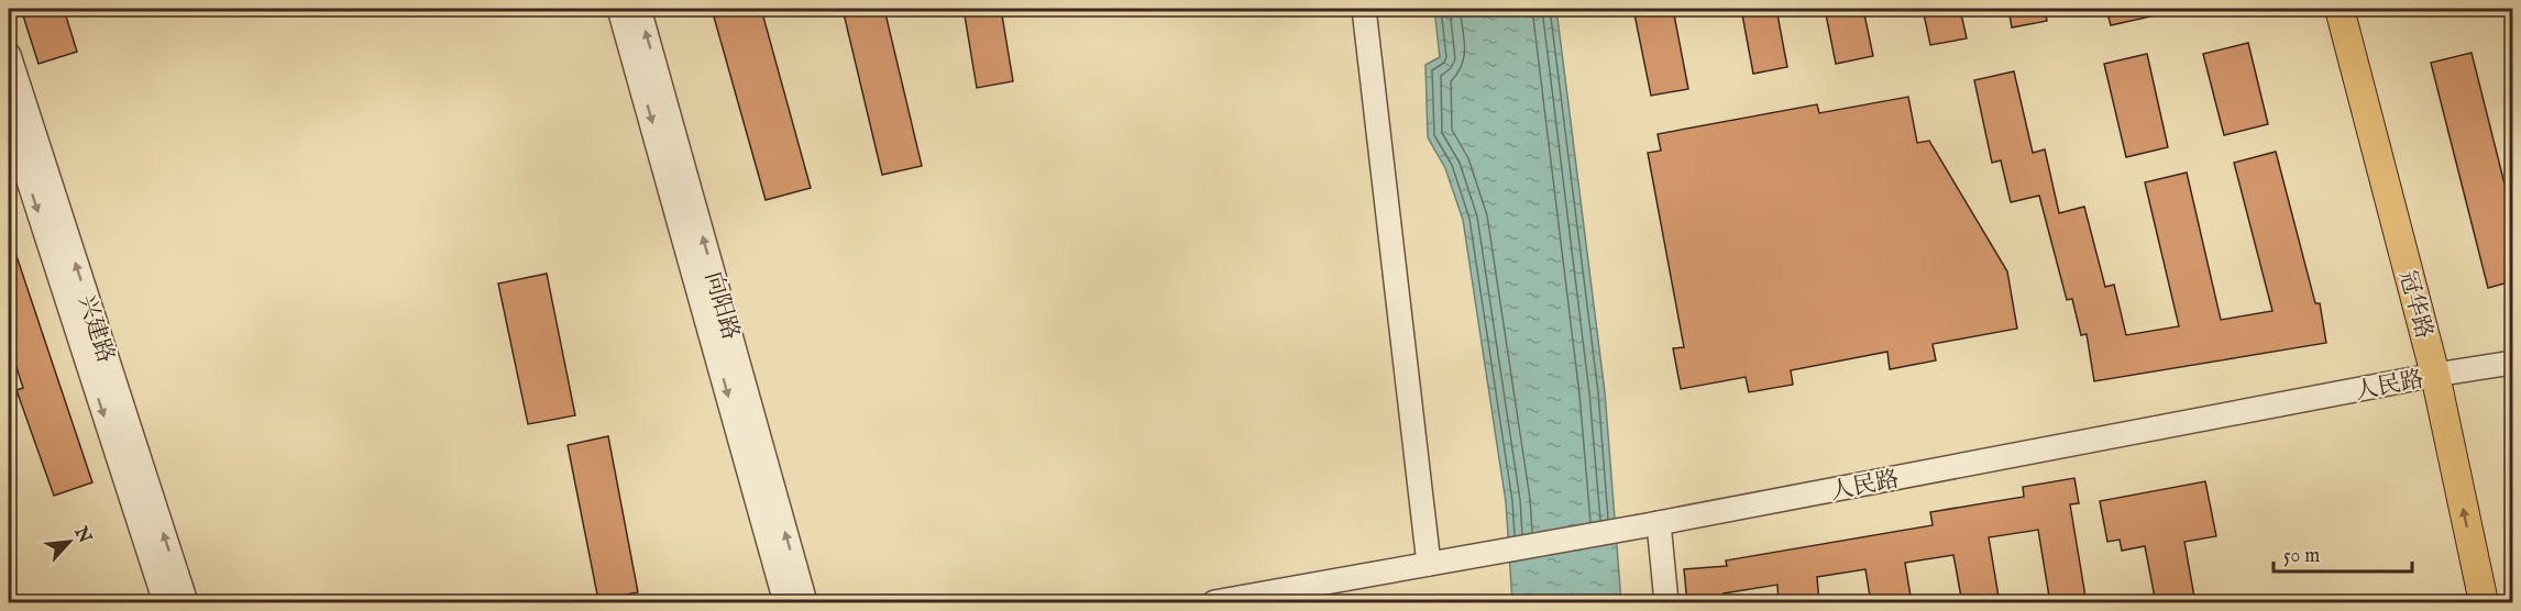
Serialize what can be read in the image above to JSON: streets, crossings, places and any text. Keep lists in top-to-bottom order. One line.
{"streets":{"main road":["冠华路"],"street":["向阳路","兴建路","人民路"]},"crossings":[["冠华路","人民路"]],"scale_bar":"50 m","north":"top right"}
